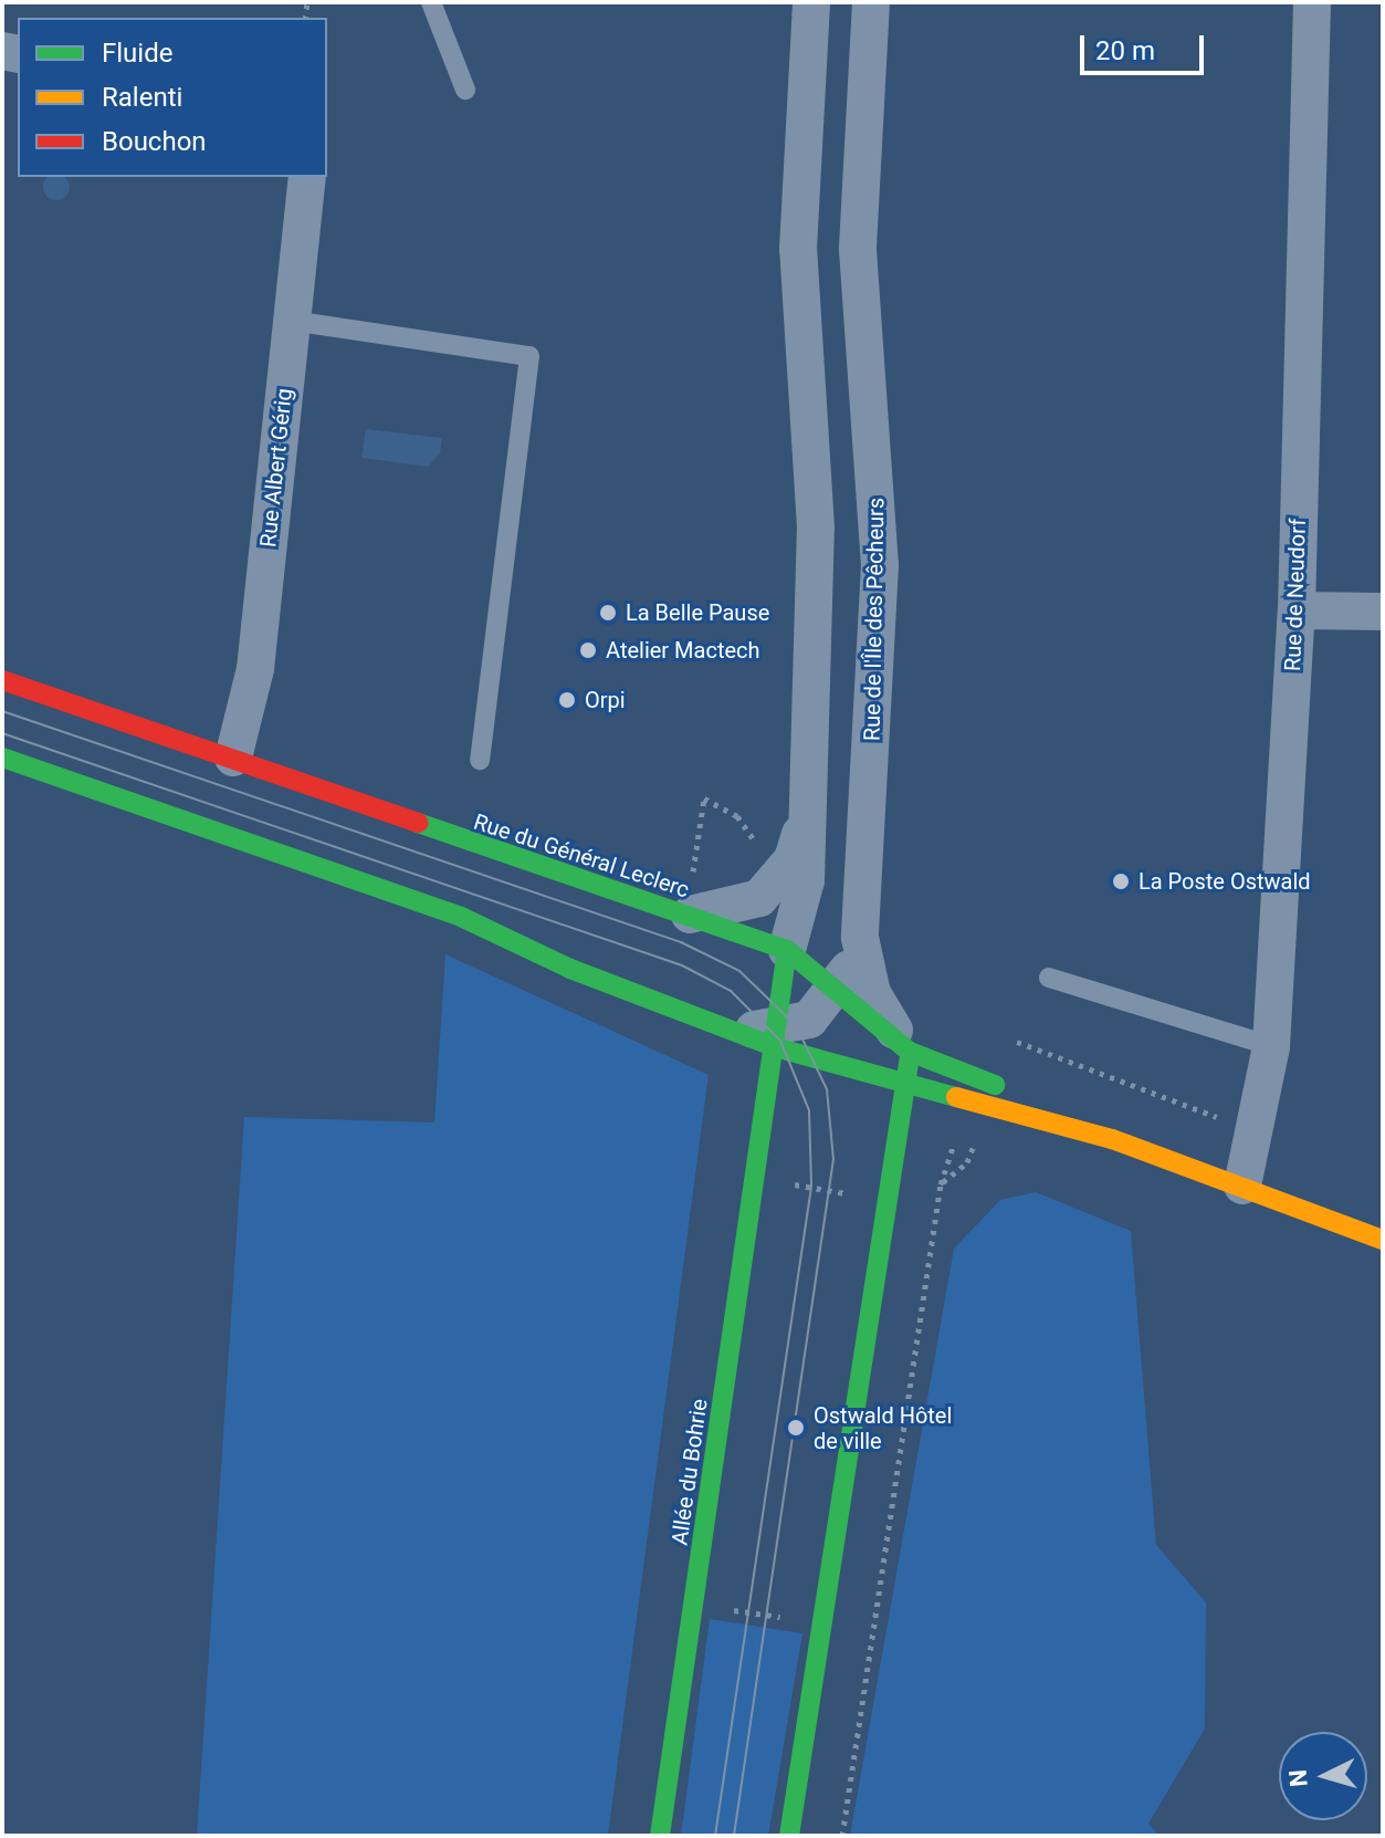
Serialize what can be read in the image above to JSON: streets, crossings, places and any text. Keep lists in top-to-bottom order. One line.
{"streets":{"main road":["Rue du Général Leclerc","Allée du Bohrie"],"street":["Rue Albert Gérig","Rue de Neudorf","Rue de l'Île des Pêcheurs"]},"crossings":[["Rue Albert Gérig","Rue du Général Leclerc"],["Rue du Général Leclerc","Allée du Bohrie"]],"places":["La Belle Pause","Atelier Mactech","Orpi","La Poste Ostwald","Ostwald Hôtel de ville"],"legend":["Fluide","Ralenti","Bouchon"],"scale_bar":"20 m","north":"left"}
